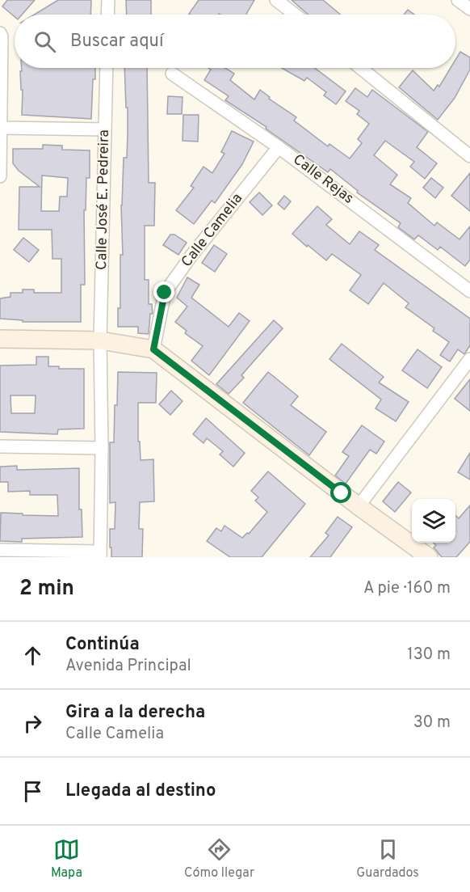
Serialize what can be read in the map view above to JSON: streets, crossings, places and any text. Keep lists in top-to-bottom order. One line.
{"streets":{"street":["Calle Rejas","Calle José E. Pedreira","Calle Camelia"]},"crossings":[["Calle Rejas","Calle Camelia"]],"page":{"search":"Buscar aquí","heading":["2 min","A pie · 160 m"],"list":[["Continúa","Avenida Principal","130 m"],["Gira a la derecha","Calle Camelia","30 m"],"Llegada al destino"],"nav":["Mapa","Cómo llegar","Guardados"]}}
